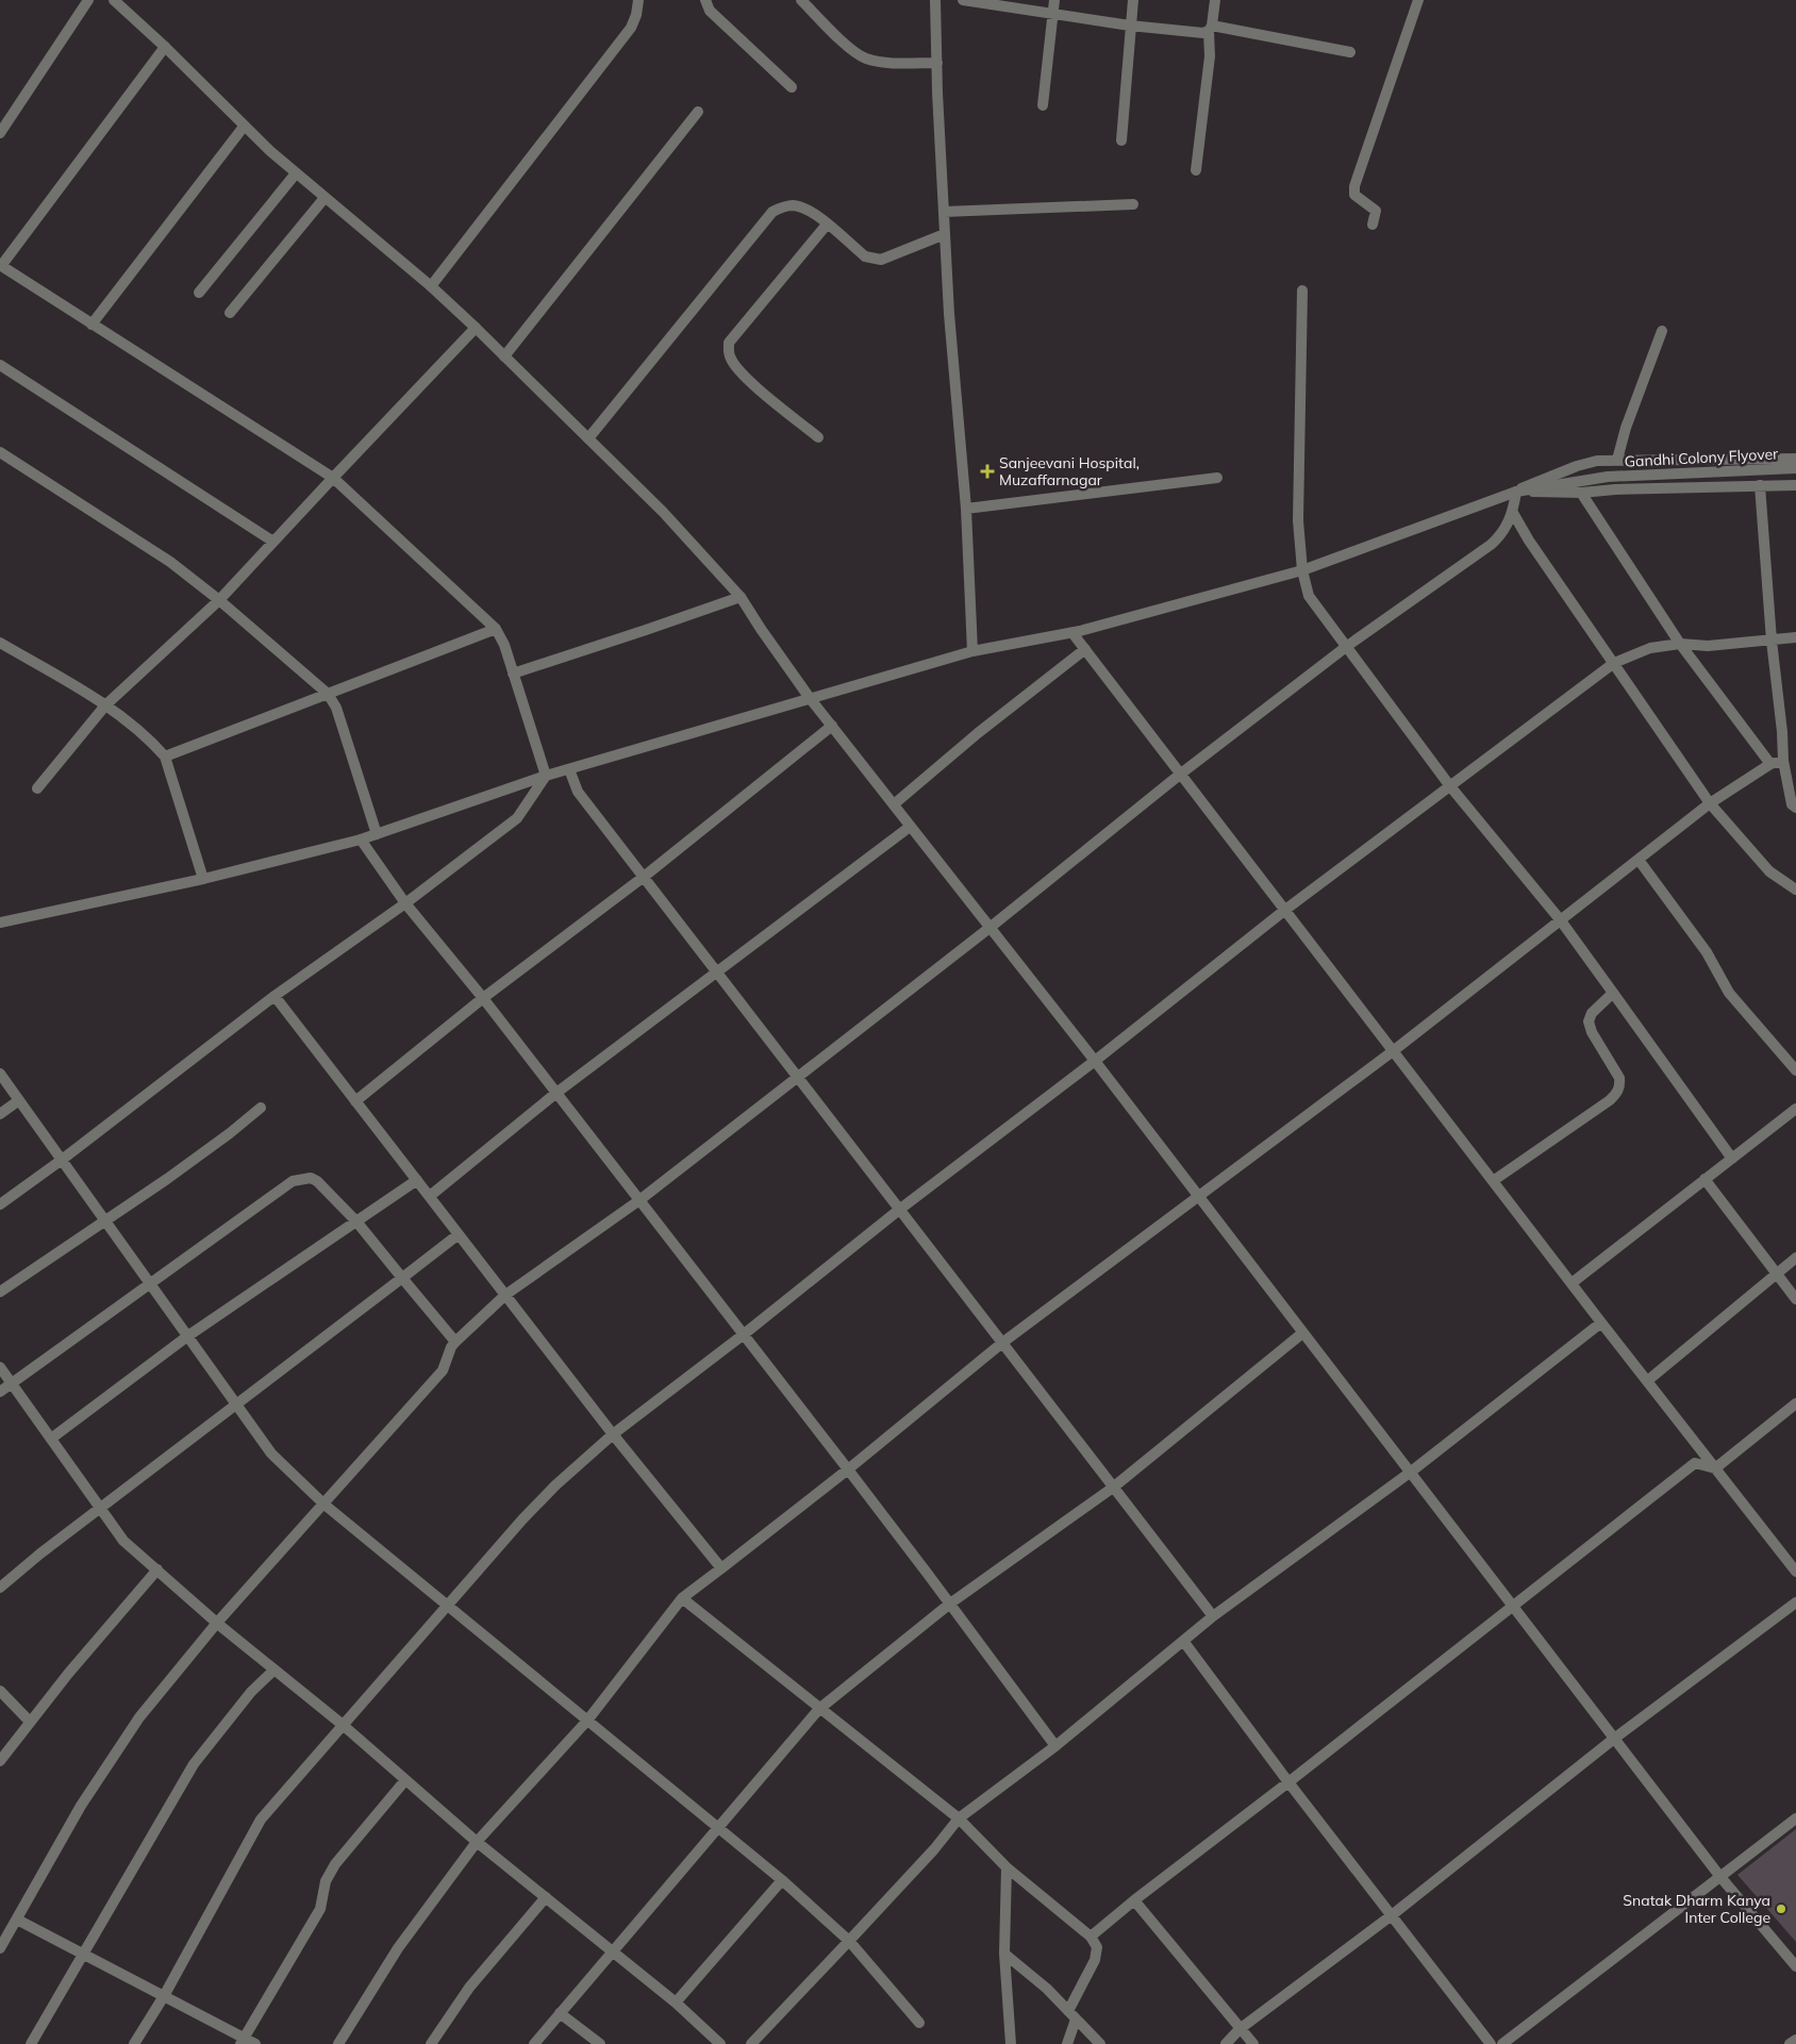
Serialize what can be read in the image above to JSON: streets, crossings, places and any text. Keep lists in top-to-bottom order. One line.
{"streets":{"street":["Gandhi Colony Flyover"]},"places":{"health":["Sanjeevani Hospital, Muzaffarnagar"],"other":["Snatak Dharm Kanya Inter College"]}}
